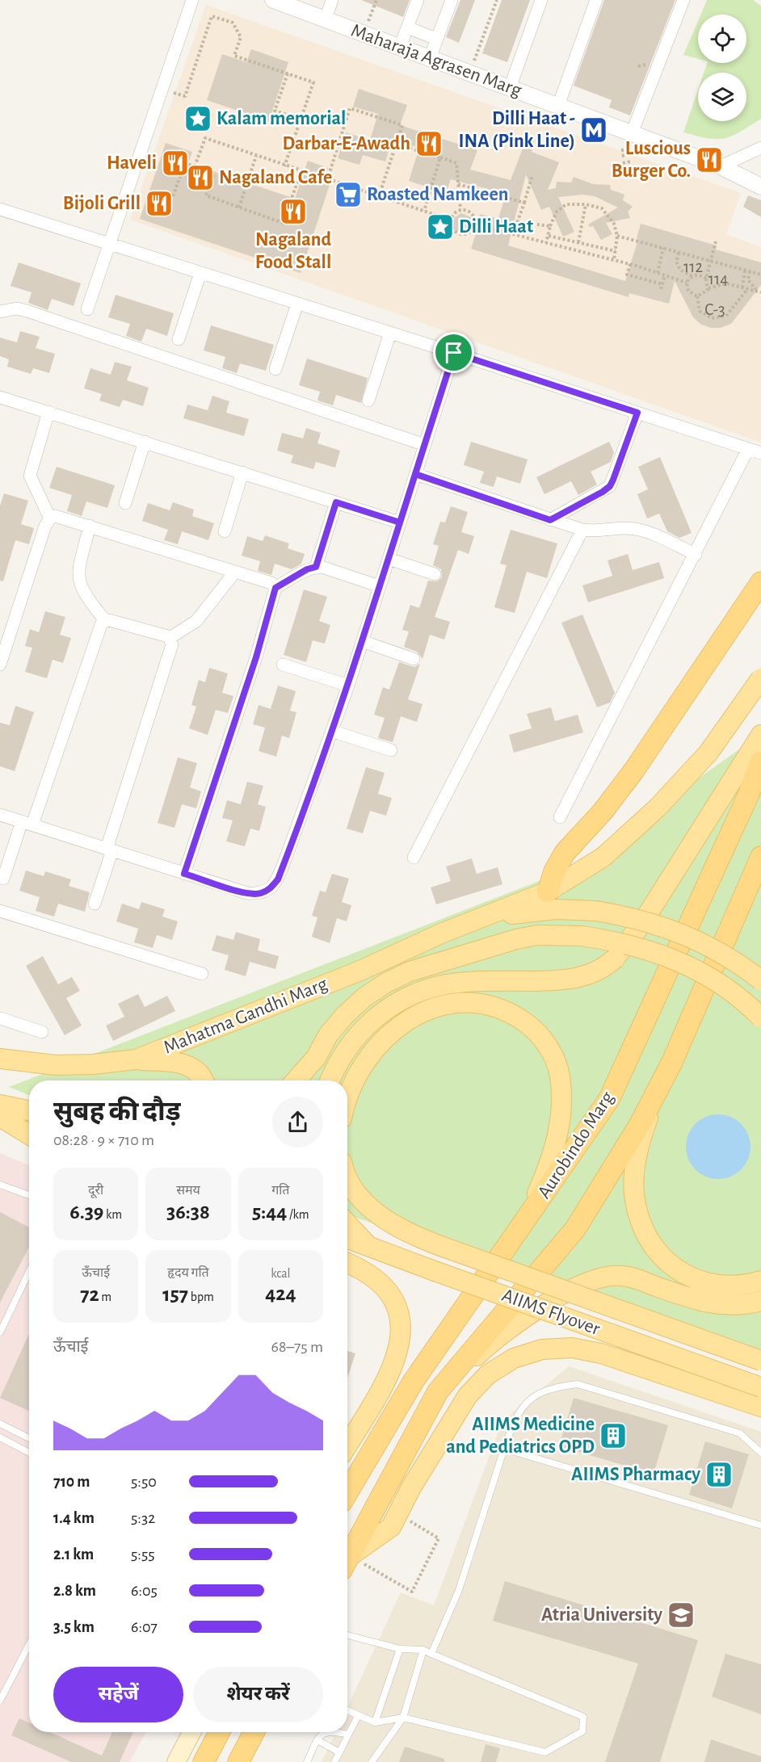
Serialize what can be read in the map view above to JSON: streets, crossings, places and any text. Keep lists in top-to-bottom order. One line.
{"streets":{"highway":["Aurobindo Marg"],"main road":["Mahatma Gandhi Marg","AIIMS Flyover"],"street":["Maharaja Agrasen Marg"]},"places":{"place":["Kalam memorial","Dilli Haat"],"metro station":["Dilli Haat - INA (Pink Line)"],"restaurant":["Darbar-E-Awadh","Luscious Burger Co.","Haveli","Nagaland Cafe","Bijoli Grill","Nagaland Food Stall"],"supermarket":["Roasted Namkeen"],"building":["AIIMS Medicine and Pediatrics OPD","AIIMS Pharmacy"],"school or university":["Atria University"]},"house_numbers":["112","114","C-3"],"page":{"heading":["सुबह की दौड़","08:28 · 9 × 710 m"],"stats":[["दूरी","6.39 km"],["समय","36:38"],["गति","5:44 /km"],["ऊँचाई","72 m"],["हृदय गति","157 bpm"],["kcal","424"]],"chart":["ऊँचाई","68–75 m"],"list":[{"name":"710 m","note":"5:50"},{"name":"1.4 km","note":"5:32"},{"name":"2.1 km","note":"5:55"},{"name":"2.8 km","note":"6:05"},{"name":"3.5 km","note":"6:07"}],"buttons":["सहेजें","शेयर करें"]}}
